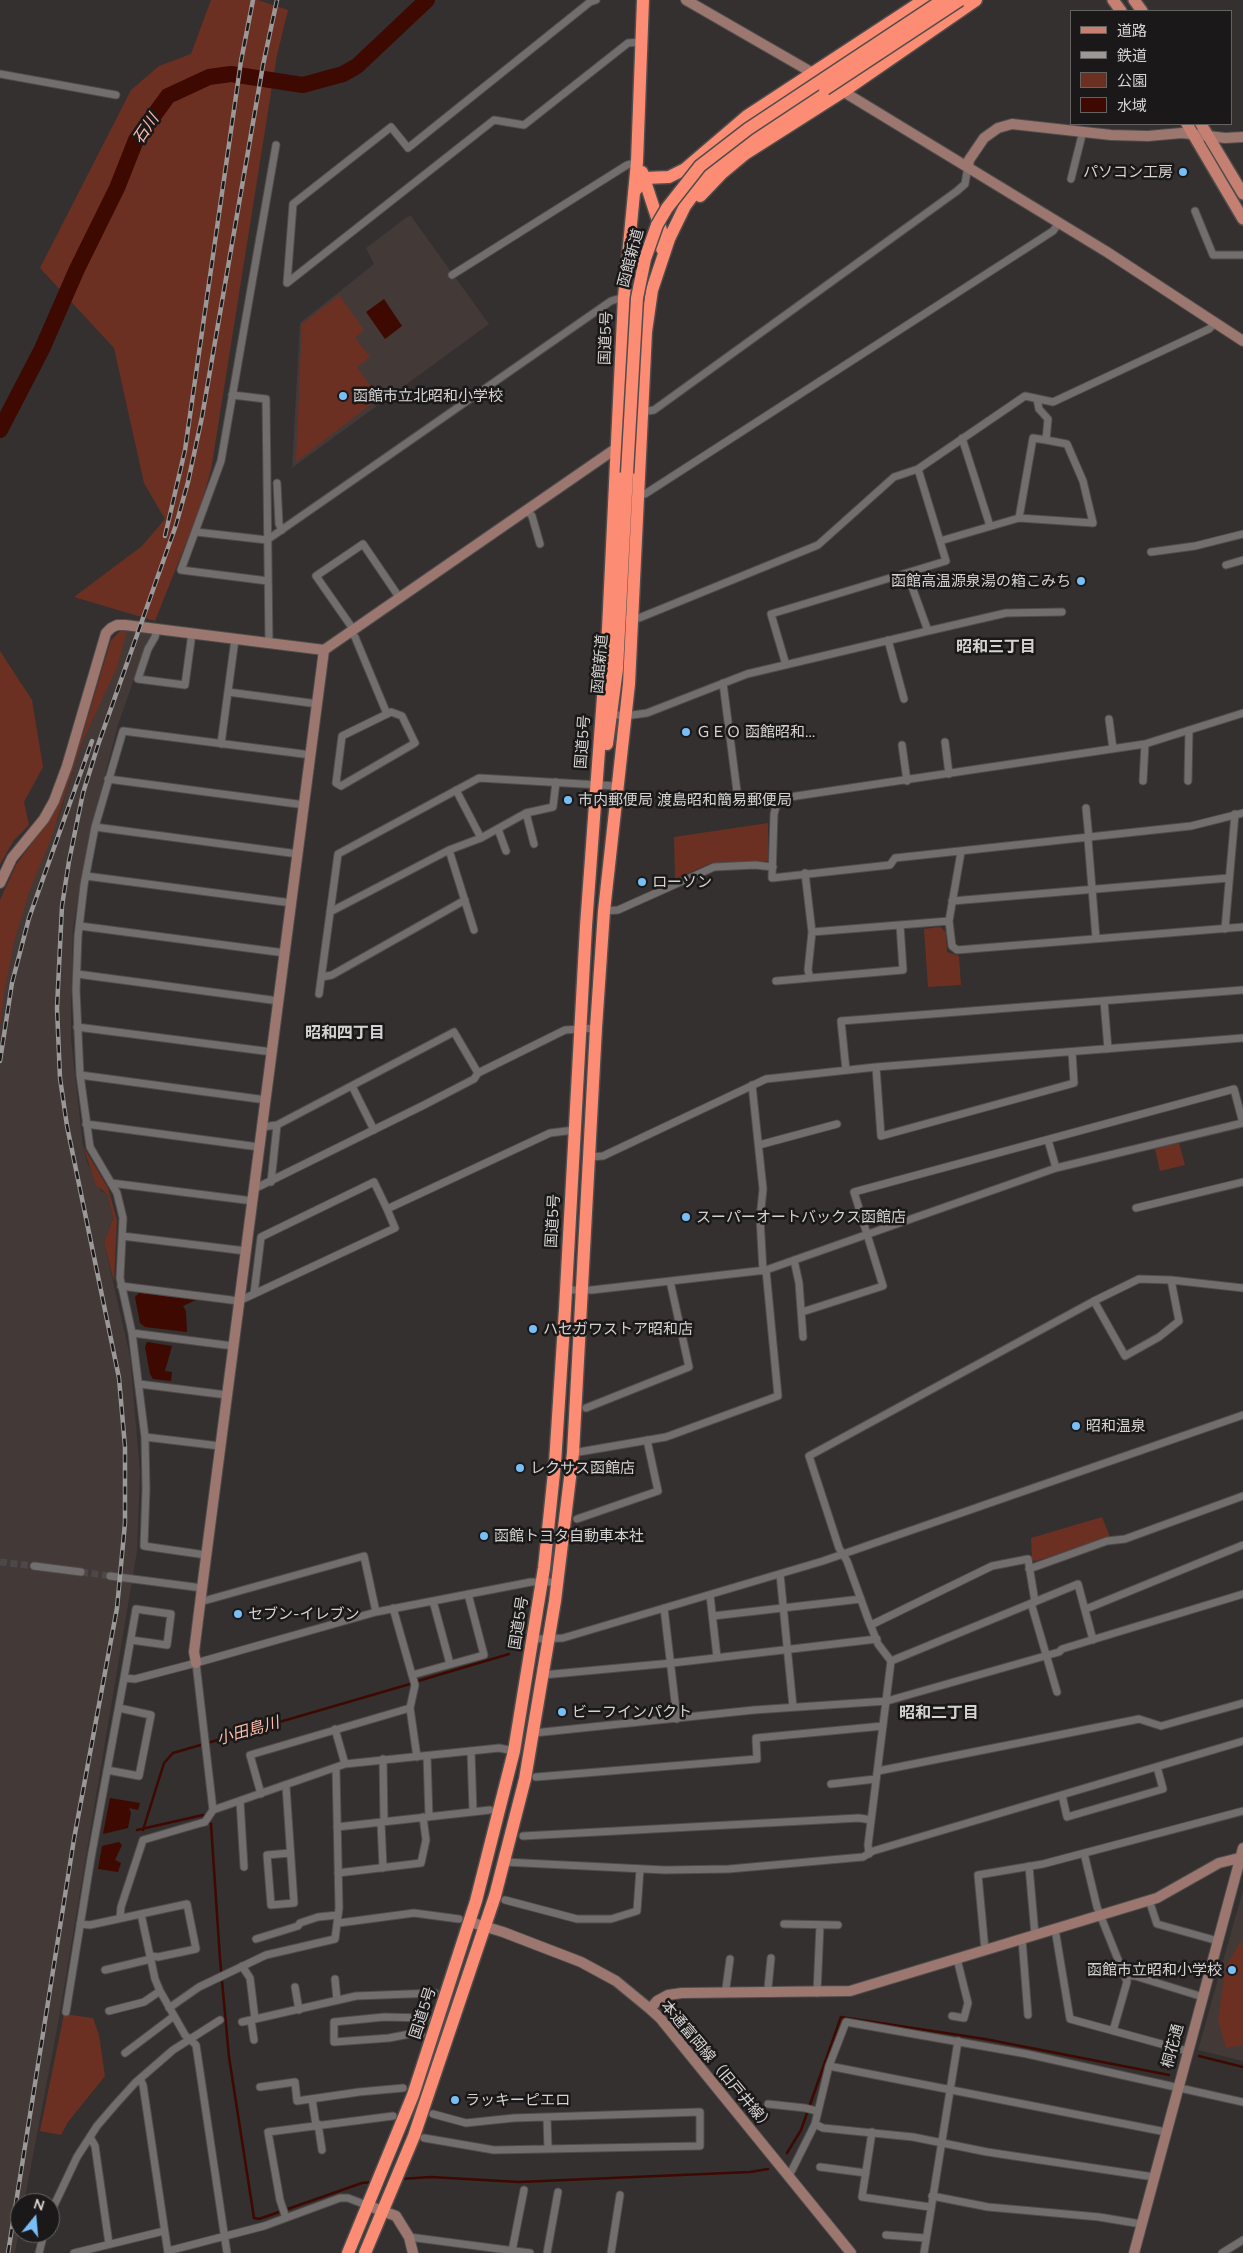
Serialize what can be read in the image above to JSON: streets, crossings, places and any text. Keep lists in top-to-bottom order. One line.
{"streets":{"highway":["函館新道","国道5号"],"street":["桐花通","本通富岡線（旧戸井線）"]},"crossings":[["函館新道","国道5号"],["国道5号","本通富岡線（旧戸井線）"]],"districts":["昭和三丁目","昭和四丁目","昭和二丁目"],"water":["石川","小田島川"],"places":["パソコン工房","函館市立北昭和小学校","函館高温源泉湯の箱こみち","ＧＥＯ 函館昭和…","市内郵便局 渡島昭和簡易郵便局","ローソン","スーパーオートバックス函館店","ハセガワストア昭和店","昭和温泉","レクサス函館店","函館トヨタ自動車本社","セブン-イレブン","ビーフインパクト","函館市立昭和小学校","ラッキーピエロ"],"legend":["道路","鉄道","公園","水域"],"north":"top"}
